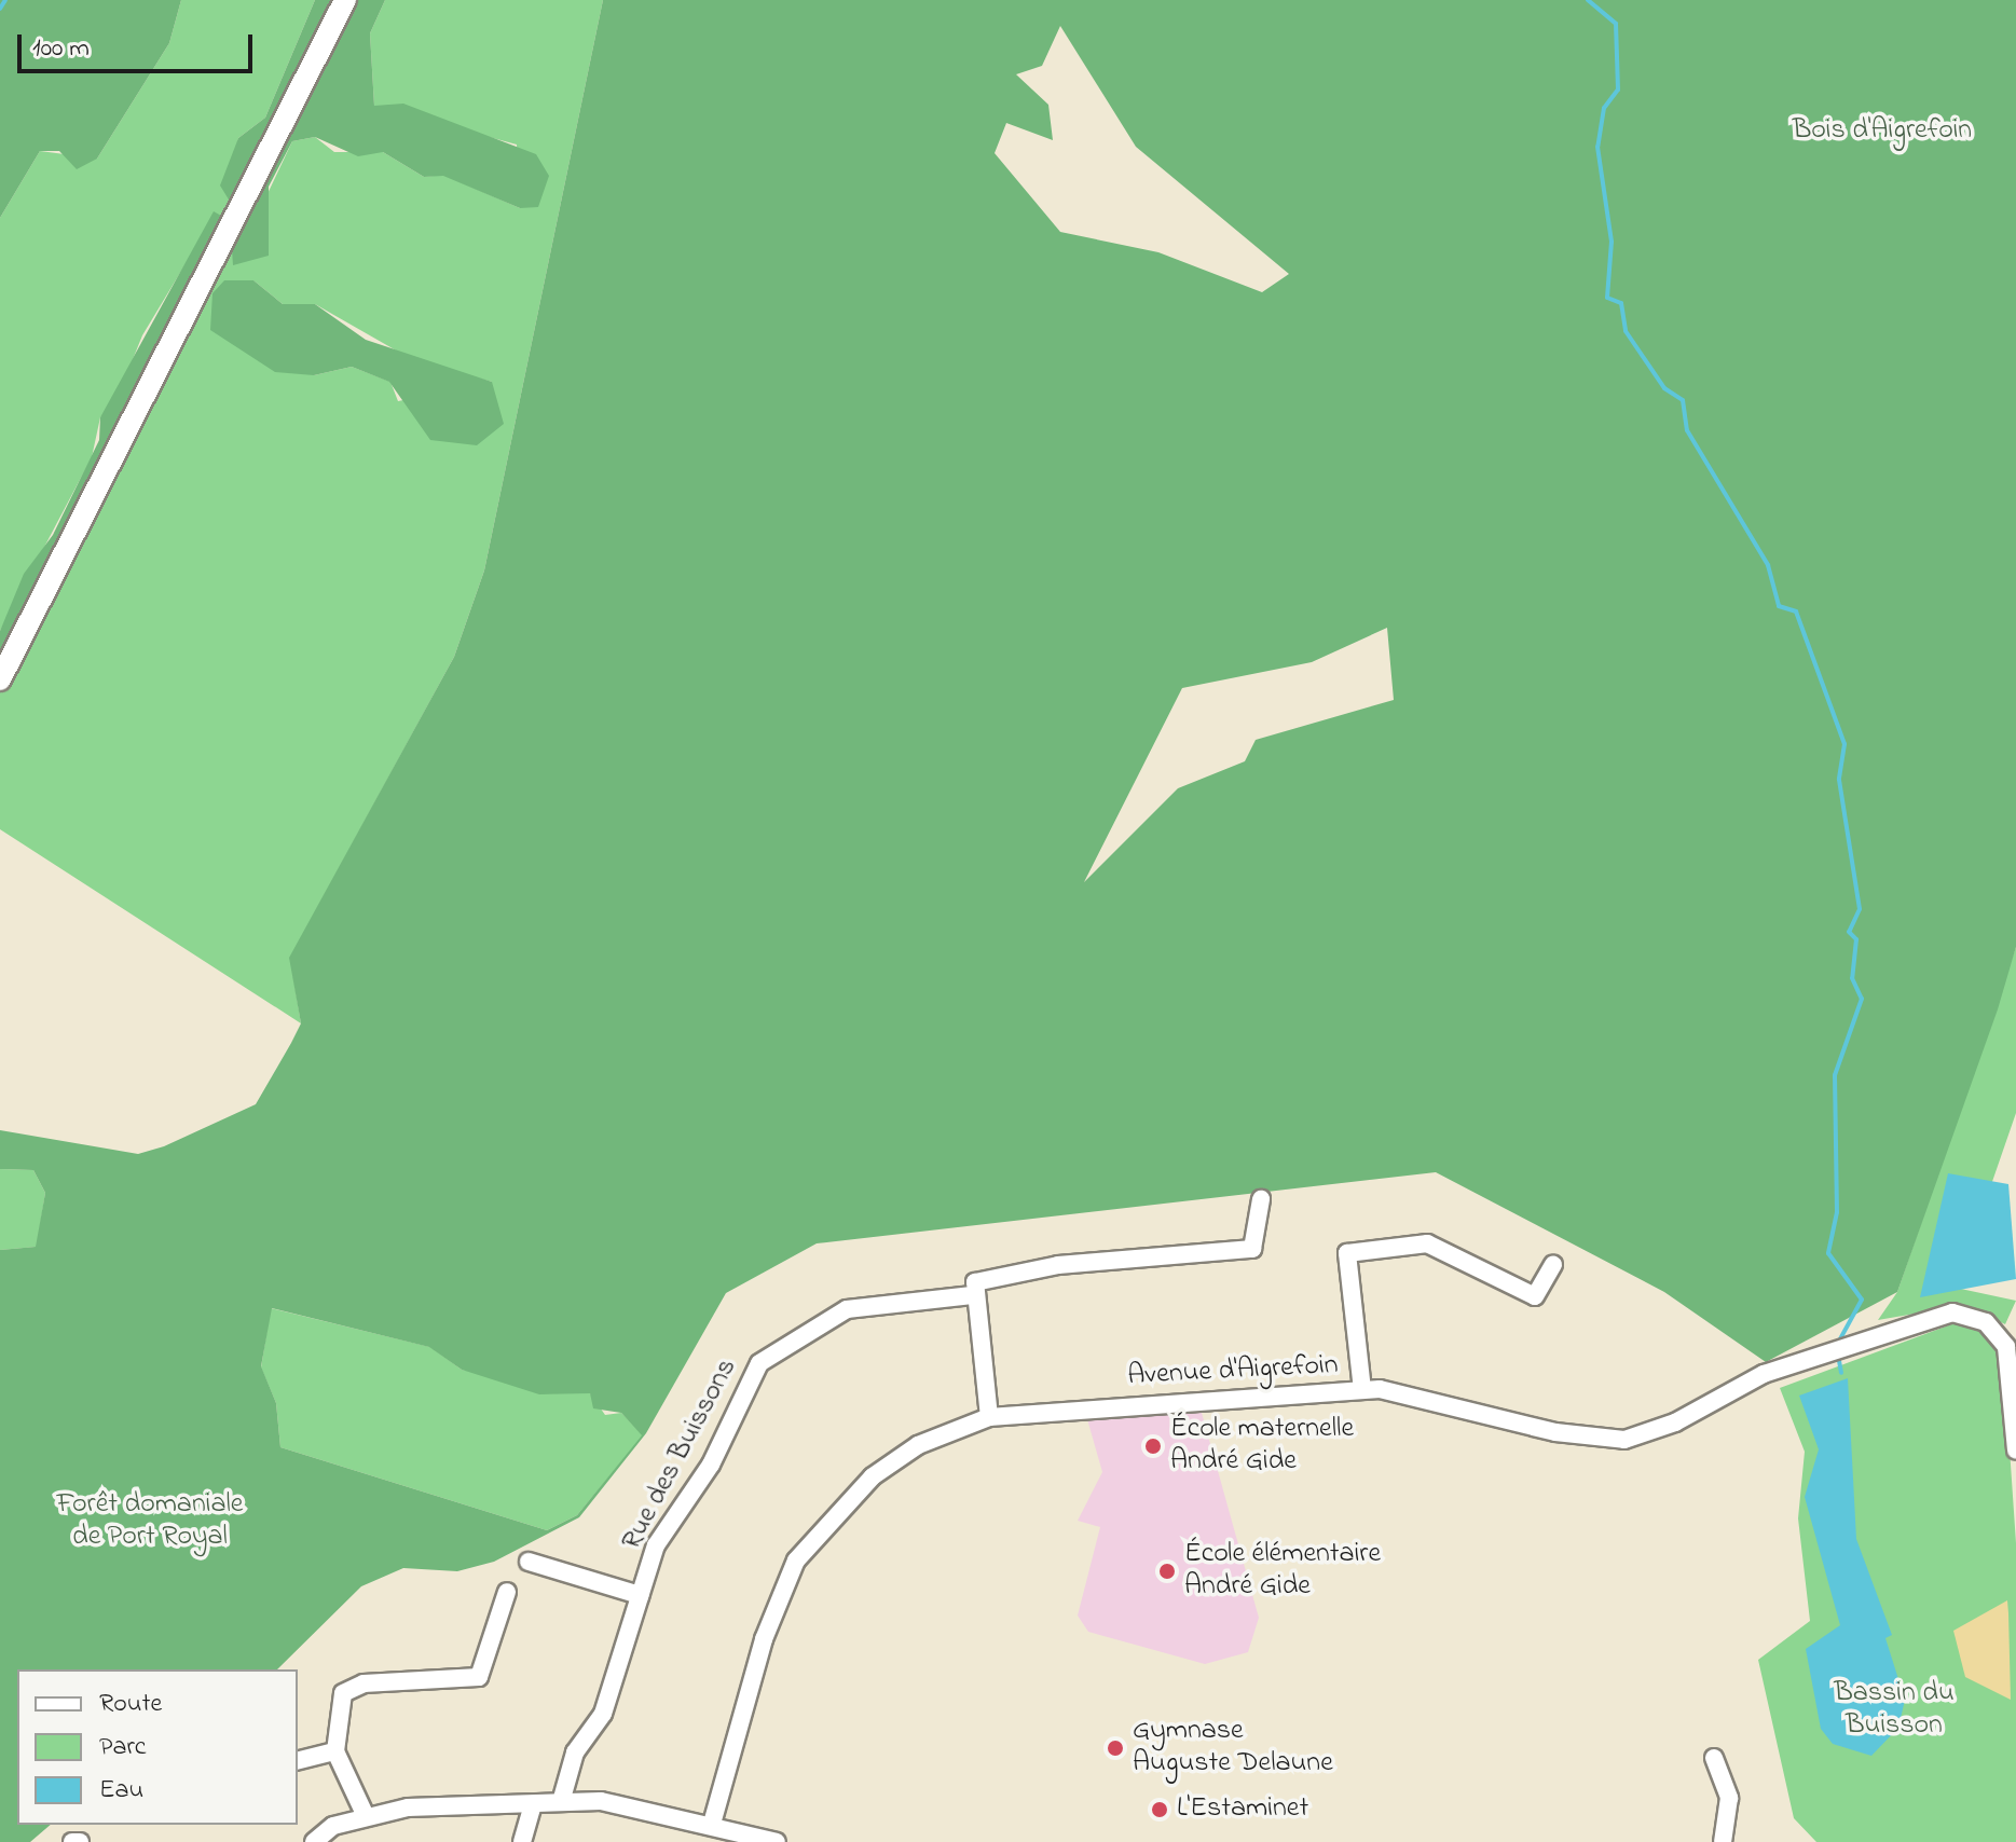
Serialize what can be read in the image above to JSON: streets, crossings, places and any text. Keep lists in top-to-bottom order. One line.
{"streets":{"street":["Avenue d'Aigrefoin","Rue des Buissons"]},"parks":["Bois d'Aigrefoin","Forêt domaniale de Port Royal","Bassin du Buisson"],"places":["École maternelle André Gide","École élémentaire André Gide","Gymnase Auguste Delaune","L'Estaminet"],"legend":["Route","Parc","Eau"],"scale_bar":"100 m"}
